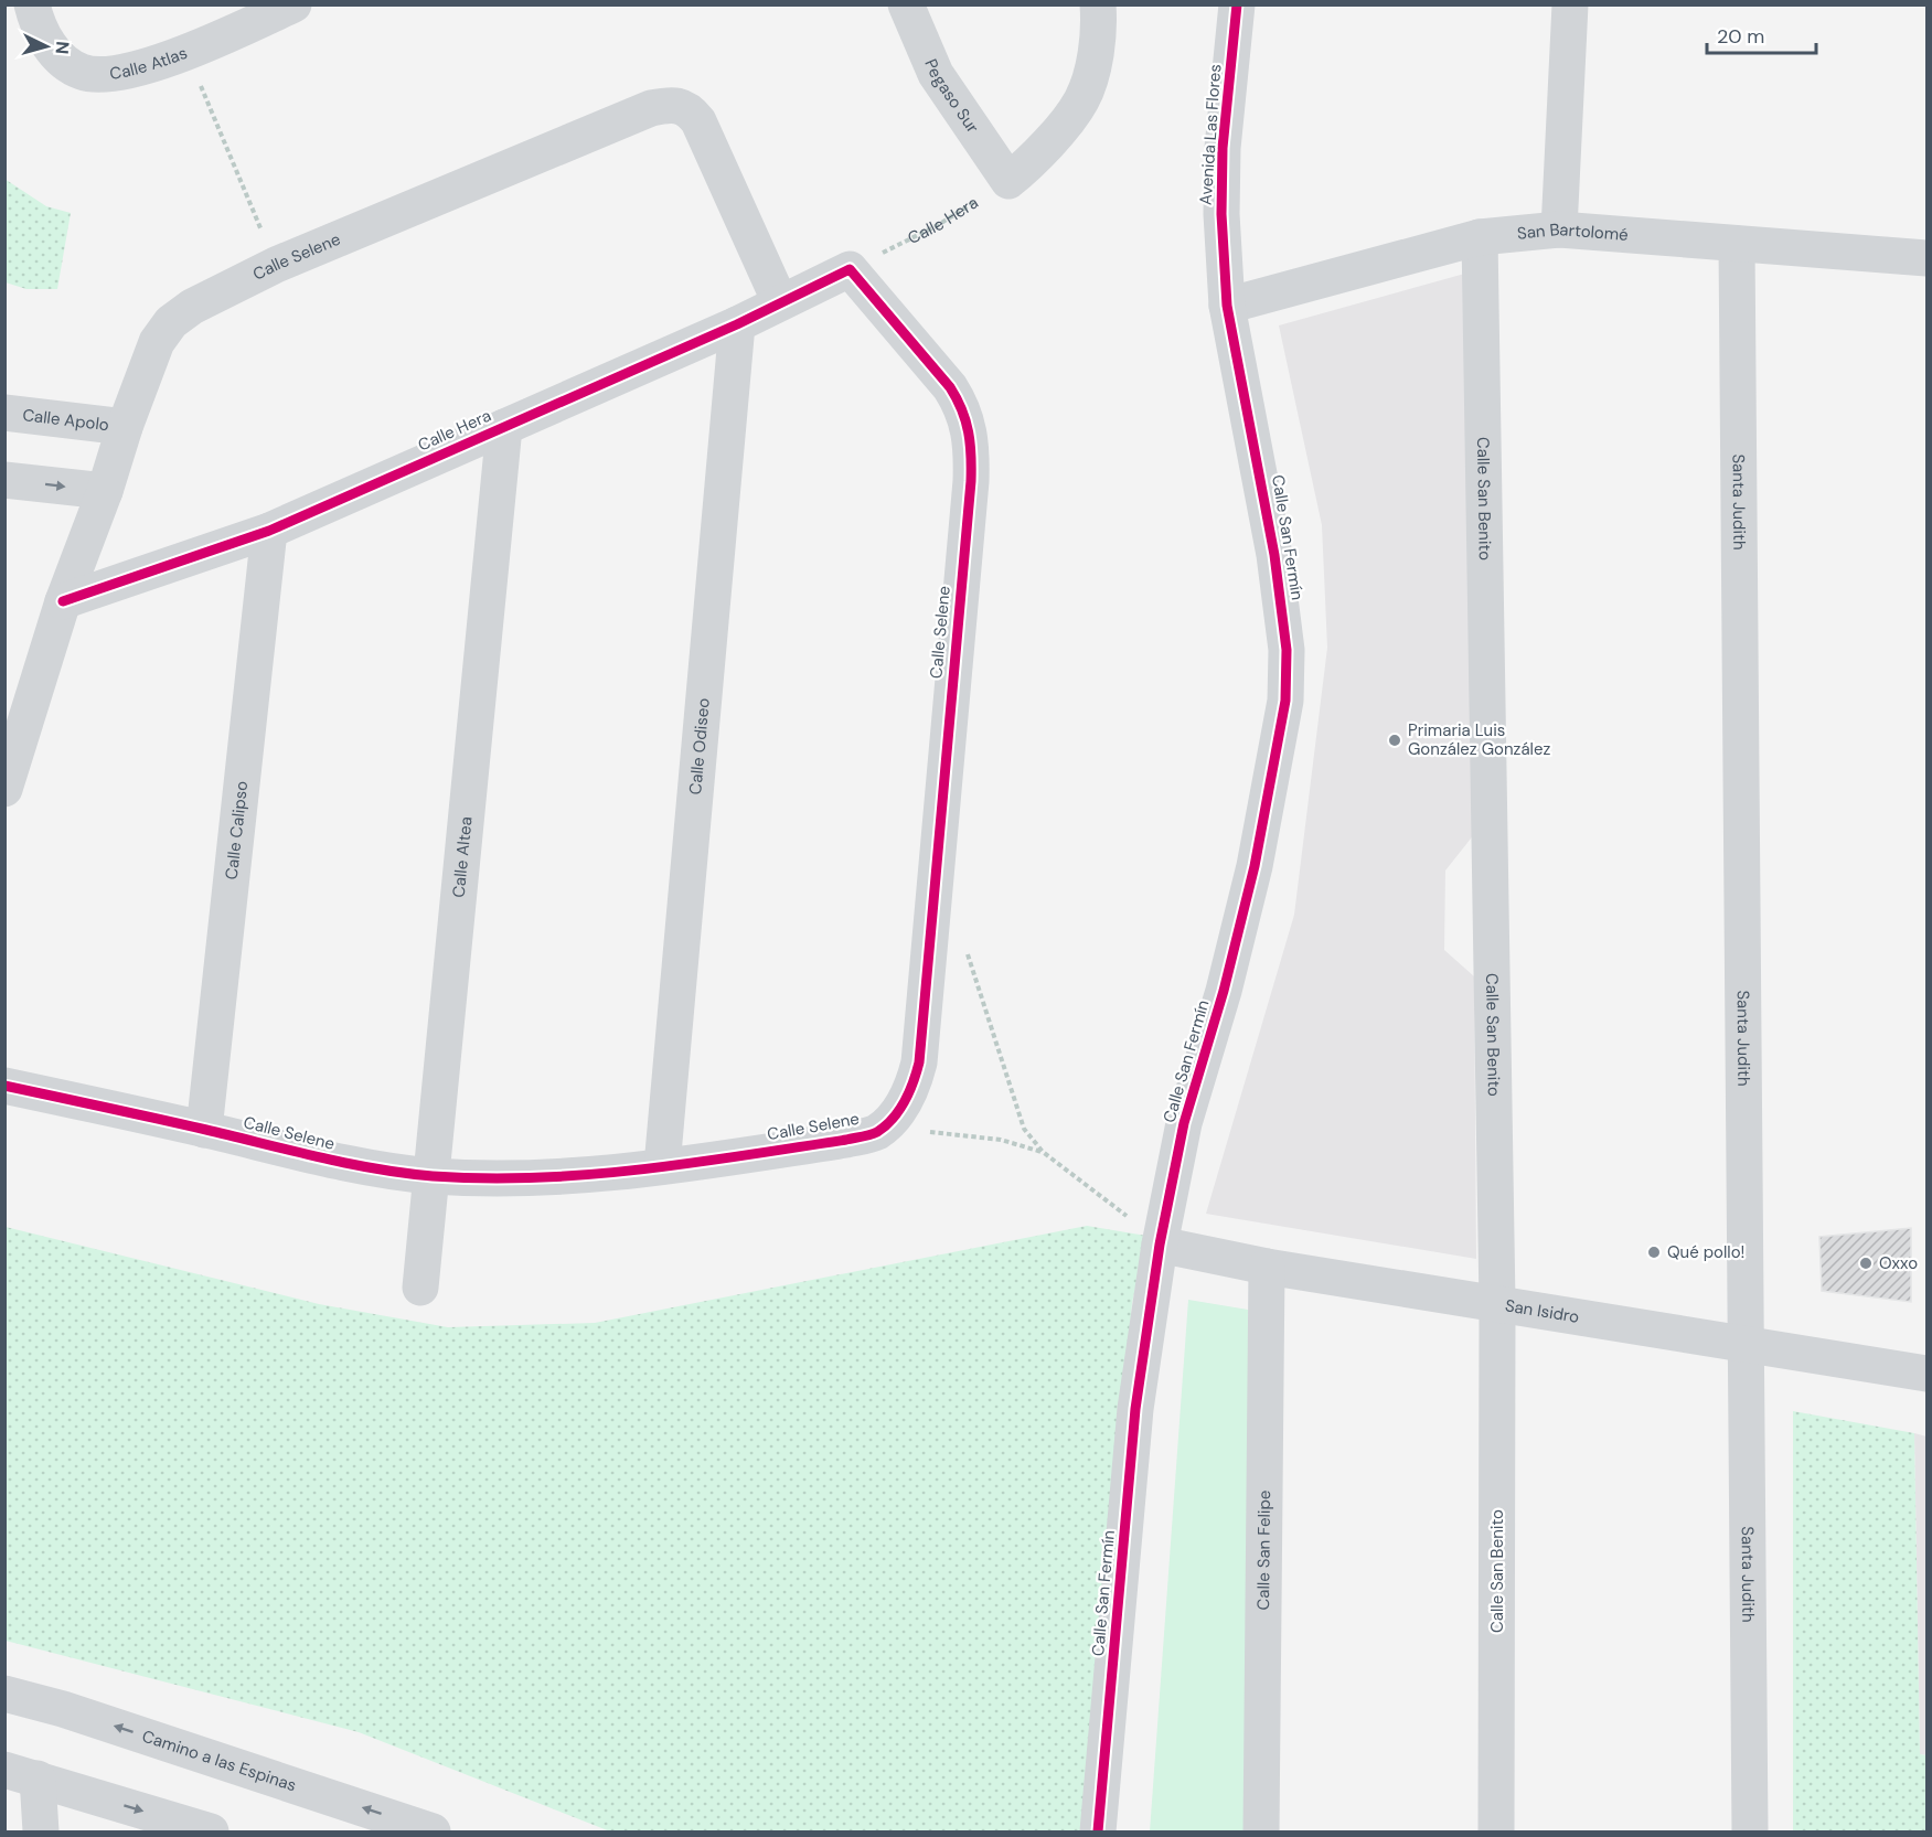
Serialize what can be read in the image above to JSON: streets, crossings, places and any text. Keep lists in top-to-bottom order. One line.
{"streets":{"street":["Calle Atlas","Pegaso Sur","Avenida Las Flores","Calle Hera","San Bartolomé","Calle Selene","Calle Apolo","Calle San Benito","Santa Judith","Calle San Fermín","Calle Odiseo","Calle Calipso","Calle Altea","San Isidro","Calle San Felipe","Camino a las Espinas"]},"crossings":[["Pegaso Sur","Calle Hera"],["Avenida Las Flores","San Bartolomé"],["Avenida Las Flores","Calle San Fermín"],["Calle Hera","Calle Selene"],["Calle Hera","Calle Odiseo"],["Calle Hera","Calle Calipso"],["Calle Hera","Calle Altea"],["San Bartolomé","Calle San Benito"],["San Bartolomé","Santa Judith"],["San Bartolomé","Calle San Fermín"],["Calle Selene","Calle Apolo"],["Calle Selene","Calle Odiseo"],["Calle Selene","Calle Calipso"],["Calle Selene","Calle Altea"],["Calle San Benito","San Isidro"],["Santa Judith","San Isidro"],["Calle San Fermín","San Isidro"],["San Isidro","Calle San Felipe"]],"places":["Primaria Luis González González","Qué pollo!","Oxxo"],"scale_bar":"20 m","north":"right"}
